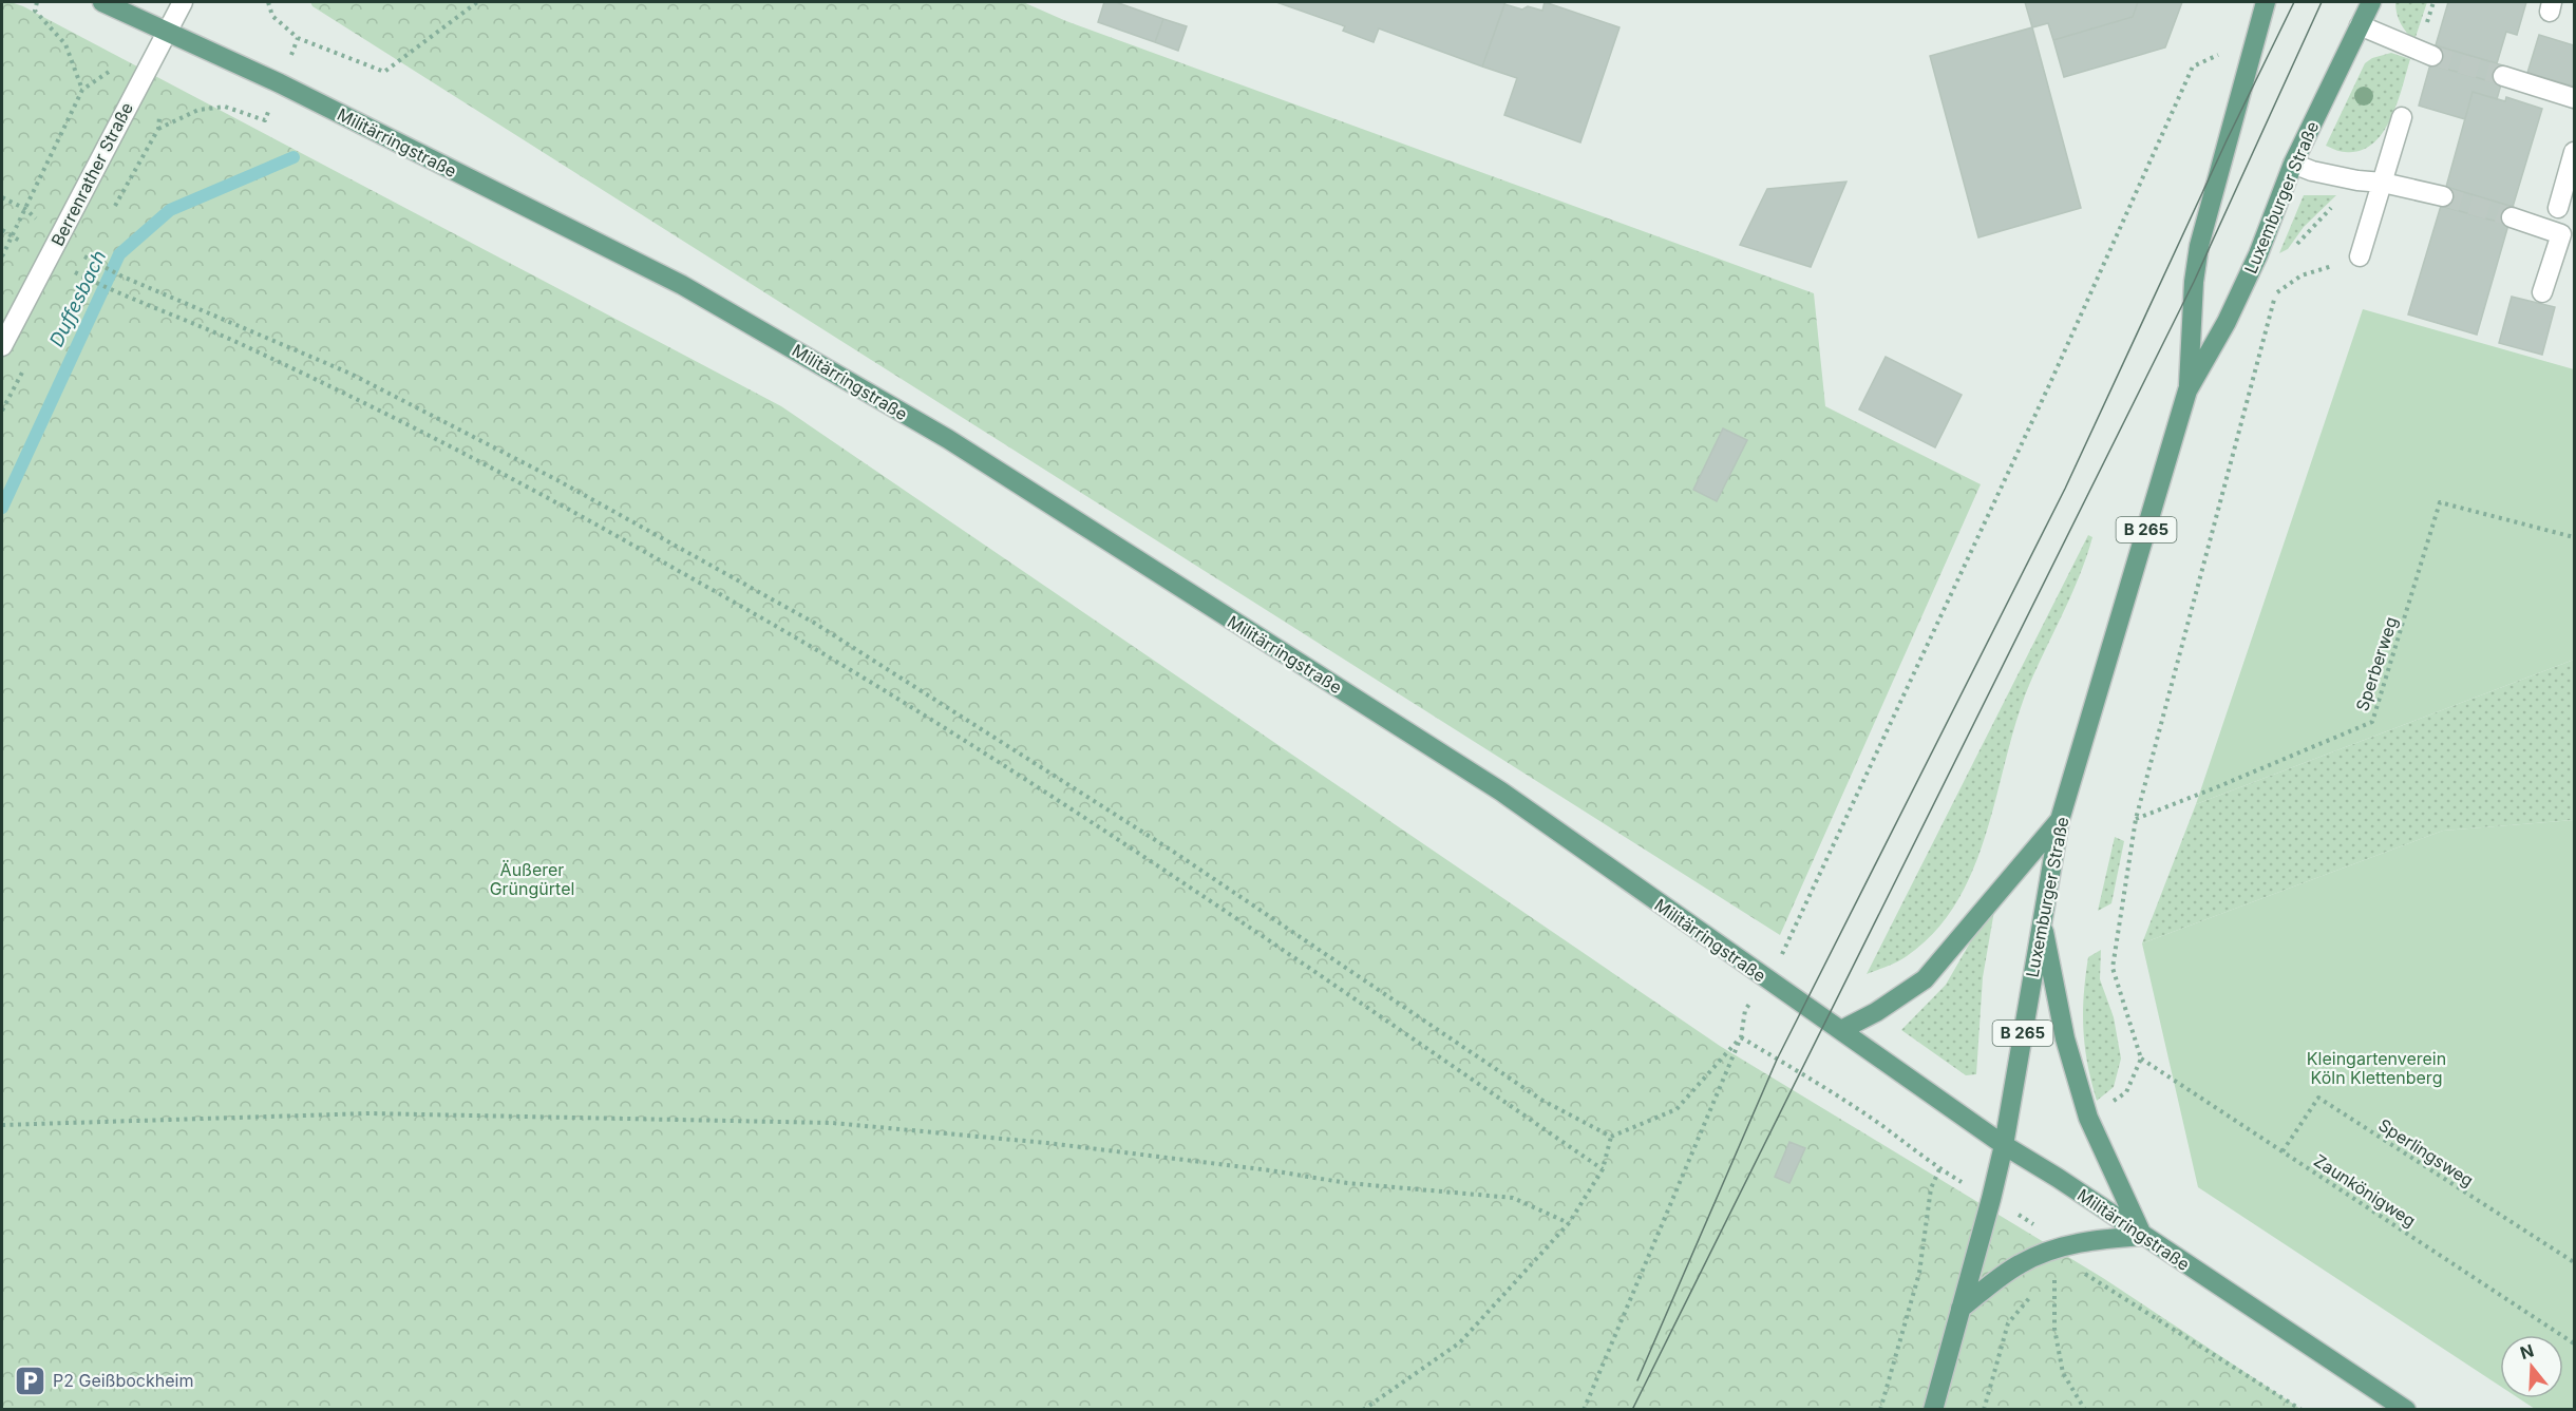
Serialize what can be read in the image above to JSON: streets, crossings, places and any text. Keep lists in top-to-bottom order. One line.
{"streets":{"main road":["Militärringstraße","Luxemburger Straße","B 265"],"street":["Berrenrather Straße"],"path":["Sperberweg","Sperlingsweg","Zaunkönigweg"]},"crossings":[["Militärringstraße","Berrenrather Straße"],["Militärringstraße","Luxemburger Straße"],["Sperlingsweg","Zaunkönigweg"]],"water":["Duffesbach"],"parks":["Äußerer Grüngürtel","Kleingartenverein Köln Klettenberg"],"places":{"parking":["P2 Geißbockheim"]},"north":"top"}
